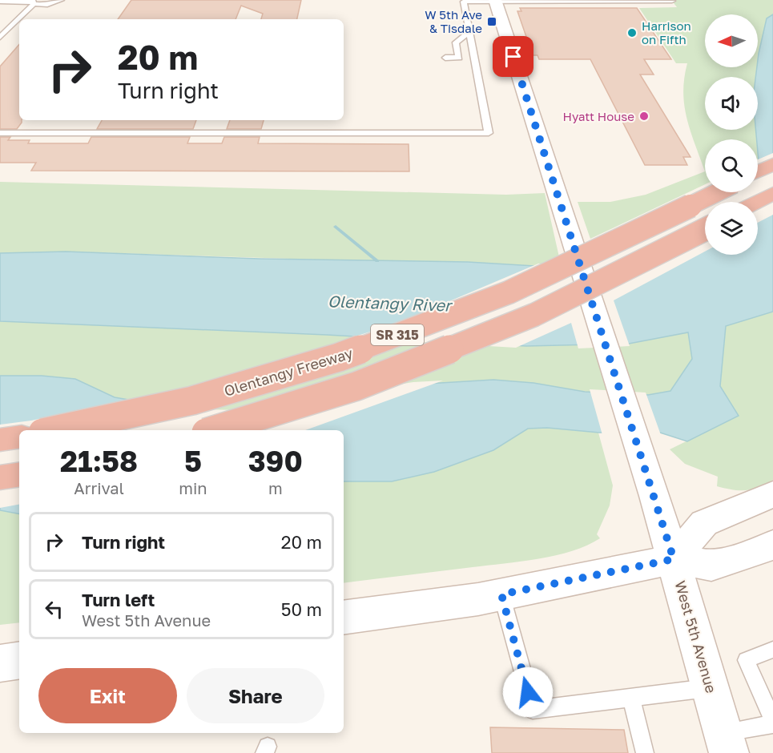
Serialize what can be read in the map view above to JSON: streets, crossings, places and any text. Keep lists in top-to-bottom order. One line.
{"streets":{"highway":["SR 315","Olentangy Freeway"],"main road":["West 5th Avenue"]},"water":["Olentangy River"],"places":{"transit":["W 5th Ave & Tisdale"],"other":["Harrison on Fifth","Hyatt House"]},"north":"left","page":{"turn":["20 m","Turn right"],"eta":["21:58","Arrival","5","min","390","m"],"list":[{"name":"Turn right","value":"20 m"},{"name":"Turn left","note":"West 5th Avenue","value":"50 m"}],"buttons":["Exit","Share"]}}
